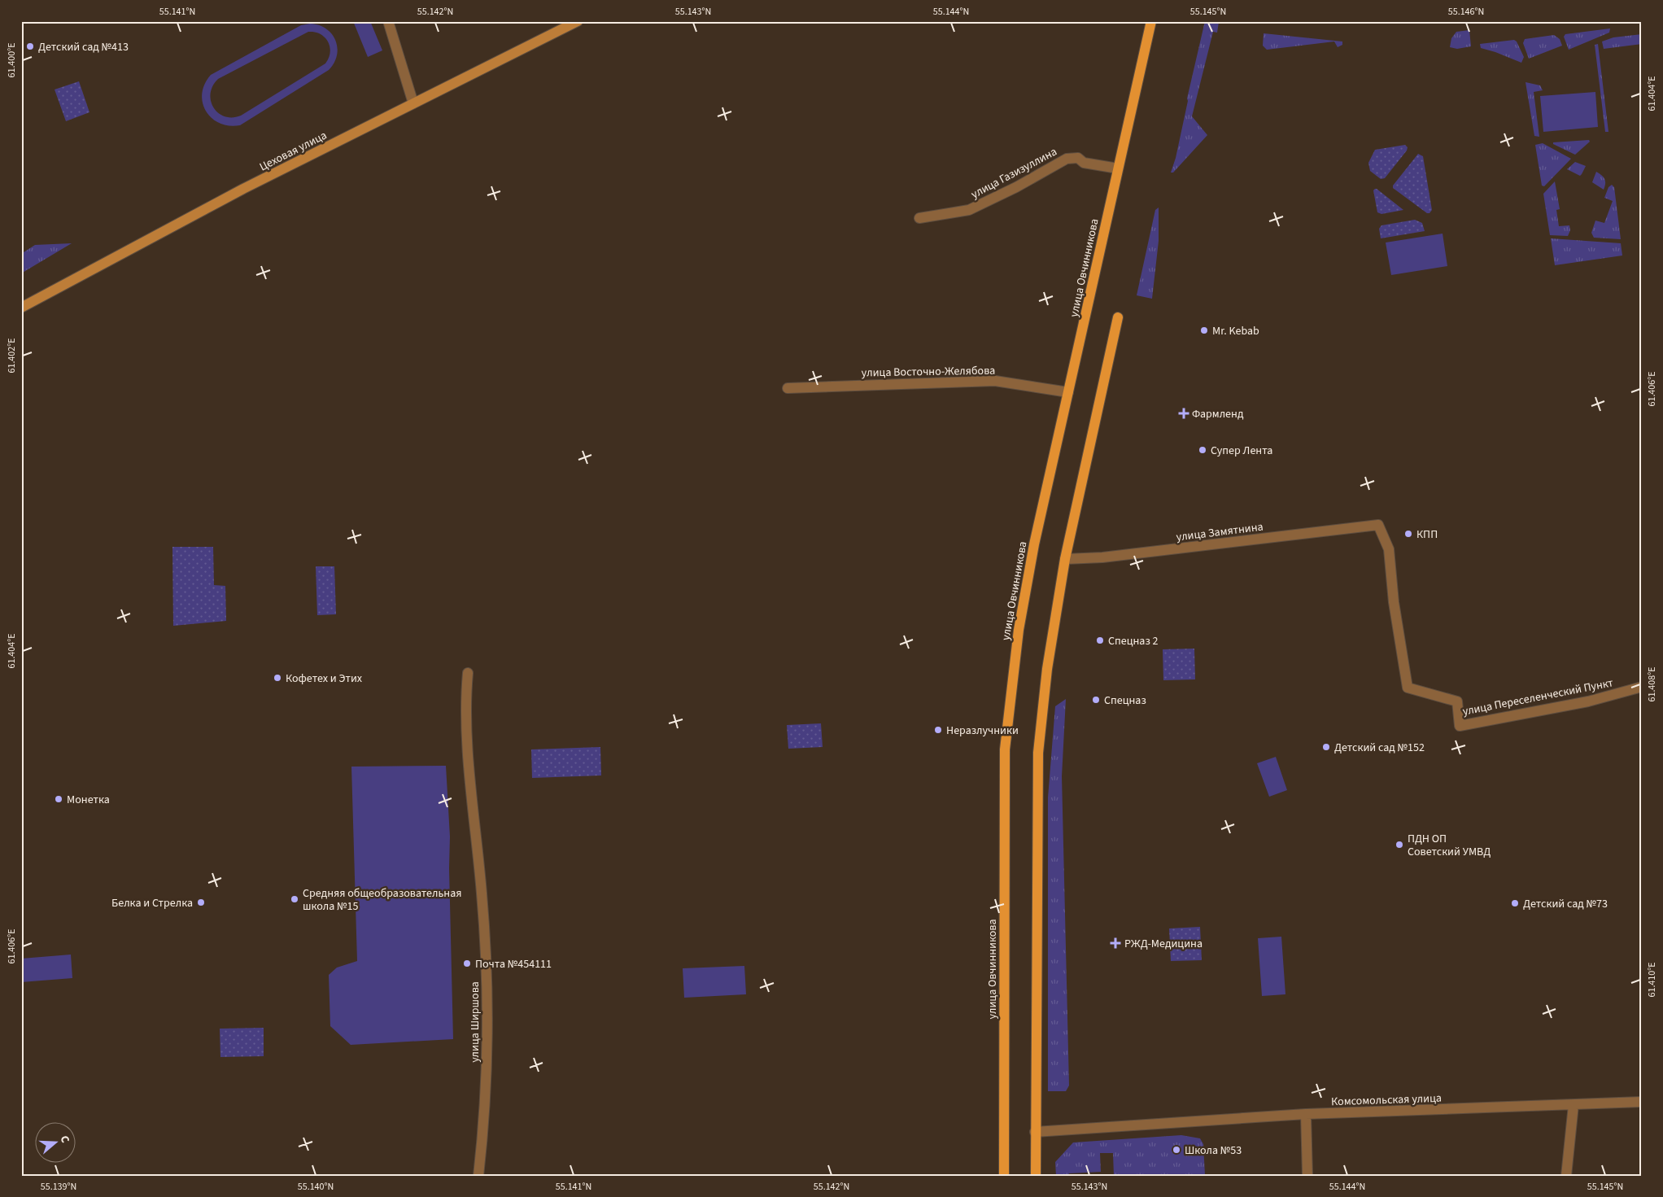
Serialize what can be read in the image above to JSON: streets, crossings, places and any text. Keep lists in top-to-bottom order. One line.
{"streets":{"main road":["Цеховая улица","улица Овчинникова"],"street":["улица Газизуллина","улица Восточно-Желябова","улица Замятнина","улица Переселенческий Пункт","улица Ширшова","Комсомольская улица"]},"crossings":[["улица Газизуллина","улица Овчинникова"],["улица Овчинникова","улица Восточно-Желябова"],["улица Замятнина","улица Переселенческий Пункт"]],"places":{"other":["Детский сад №413","Mr. Kebab","Супер Лента","КПП","Спецназ 2","Кофетех и Этих","Спецназ","Неразлучники","Детский сад №152","Монетка","ПДН ОП Советский УМВД","Средняя общеобразовательная школа №15","Белка и Стрелка","Детский сад №73","Почта №454111","Школа №53"],"health":["Фармленд","РЖД-Медицина"]},"north":"right","coordinates":["55.141°N","55.142°N","55.143°N","55.144°N","55.145°N","55.146°N","61.400°E","61.404°E","61.402°E","61.406°E","61.408°E","61.410°E","55.139°N","55.140°N"]}
